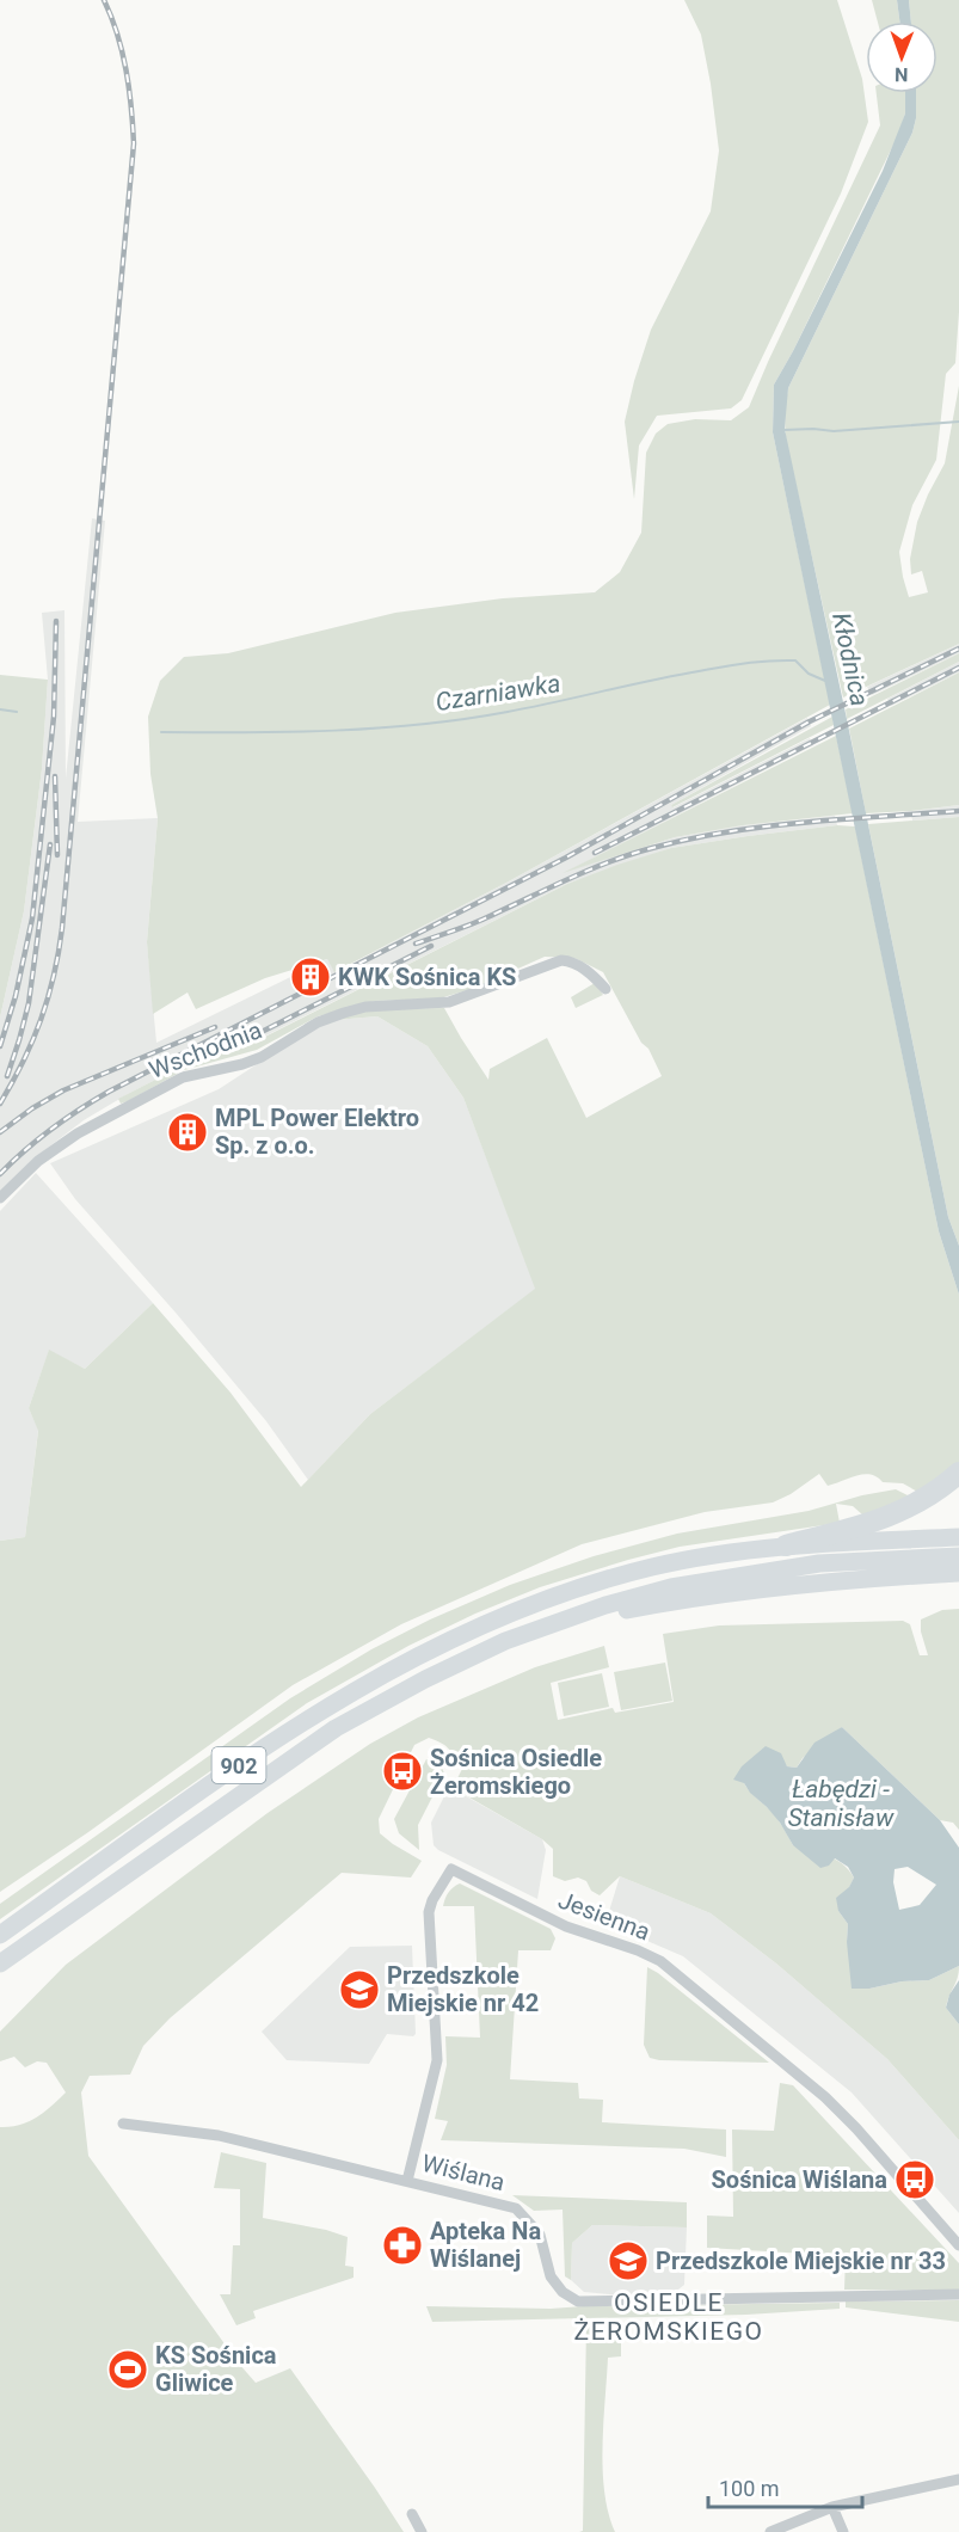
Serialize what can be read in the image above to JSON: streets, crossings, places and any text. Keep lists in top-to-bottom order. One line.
{"streets":{"main road":["902"],"street":["Wschodnia","Jesienna","Wiślana"]},"crossings":[["Jesienna","Wiślana"]],"districts":["OSIEDLE ŻEROMSKIEGO"],"water":["Kłodnica","Czarniawka","Łabędzi - Stanisław"],"places":{"building":["KWK Sośnica KS","MPL Power Elektro Sp. z o.o."],"bus stop":["Sośnica Osiedle Żeromskiego","Sośnica Wiślana"],"school or university":["Przedszkole Miejskie nr 42","Przedszkole Miejskie nr 33"],"pharmacy":["Apteka Na Wiślanej"],"sports":["KS Sośnica Gliwice"]},"scale_bar":"100 m","north":"bottom"}
